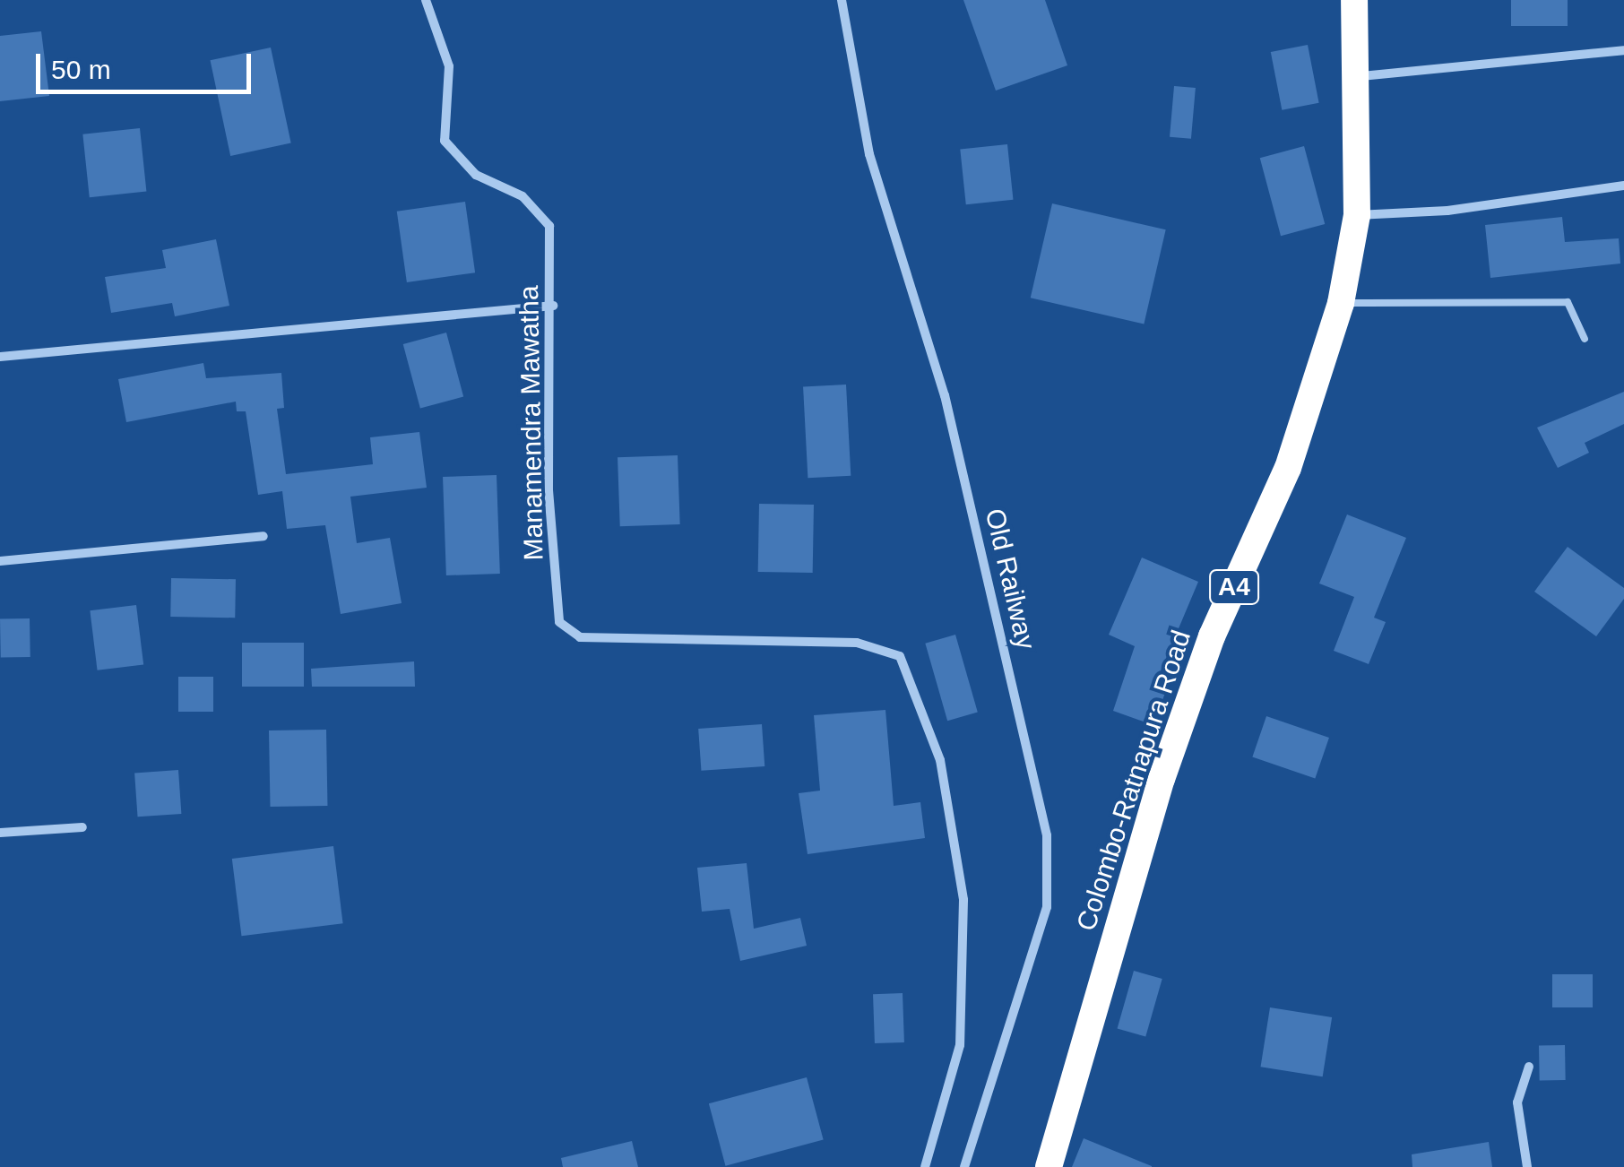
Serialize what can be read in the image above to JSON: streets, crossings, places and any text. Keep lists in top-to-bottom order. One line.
{"streets":{"highway":["A4","Colombo-Ratnapura Road"],"street":["Manamendra Mawatha","Old Railway"]},"scale_bar":"50 m"}
